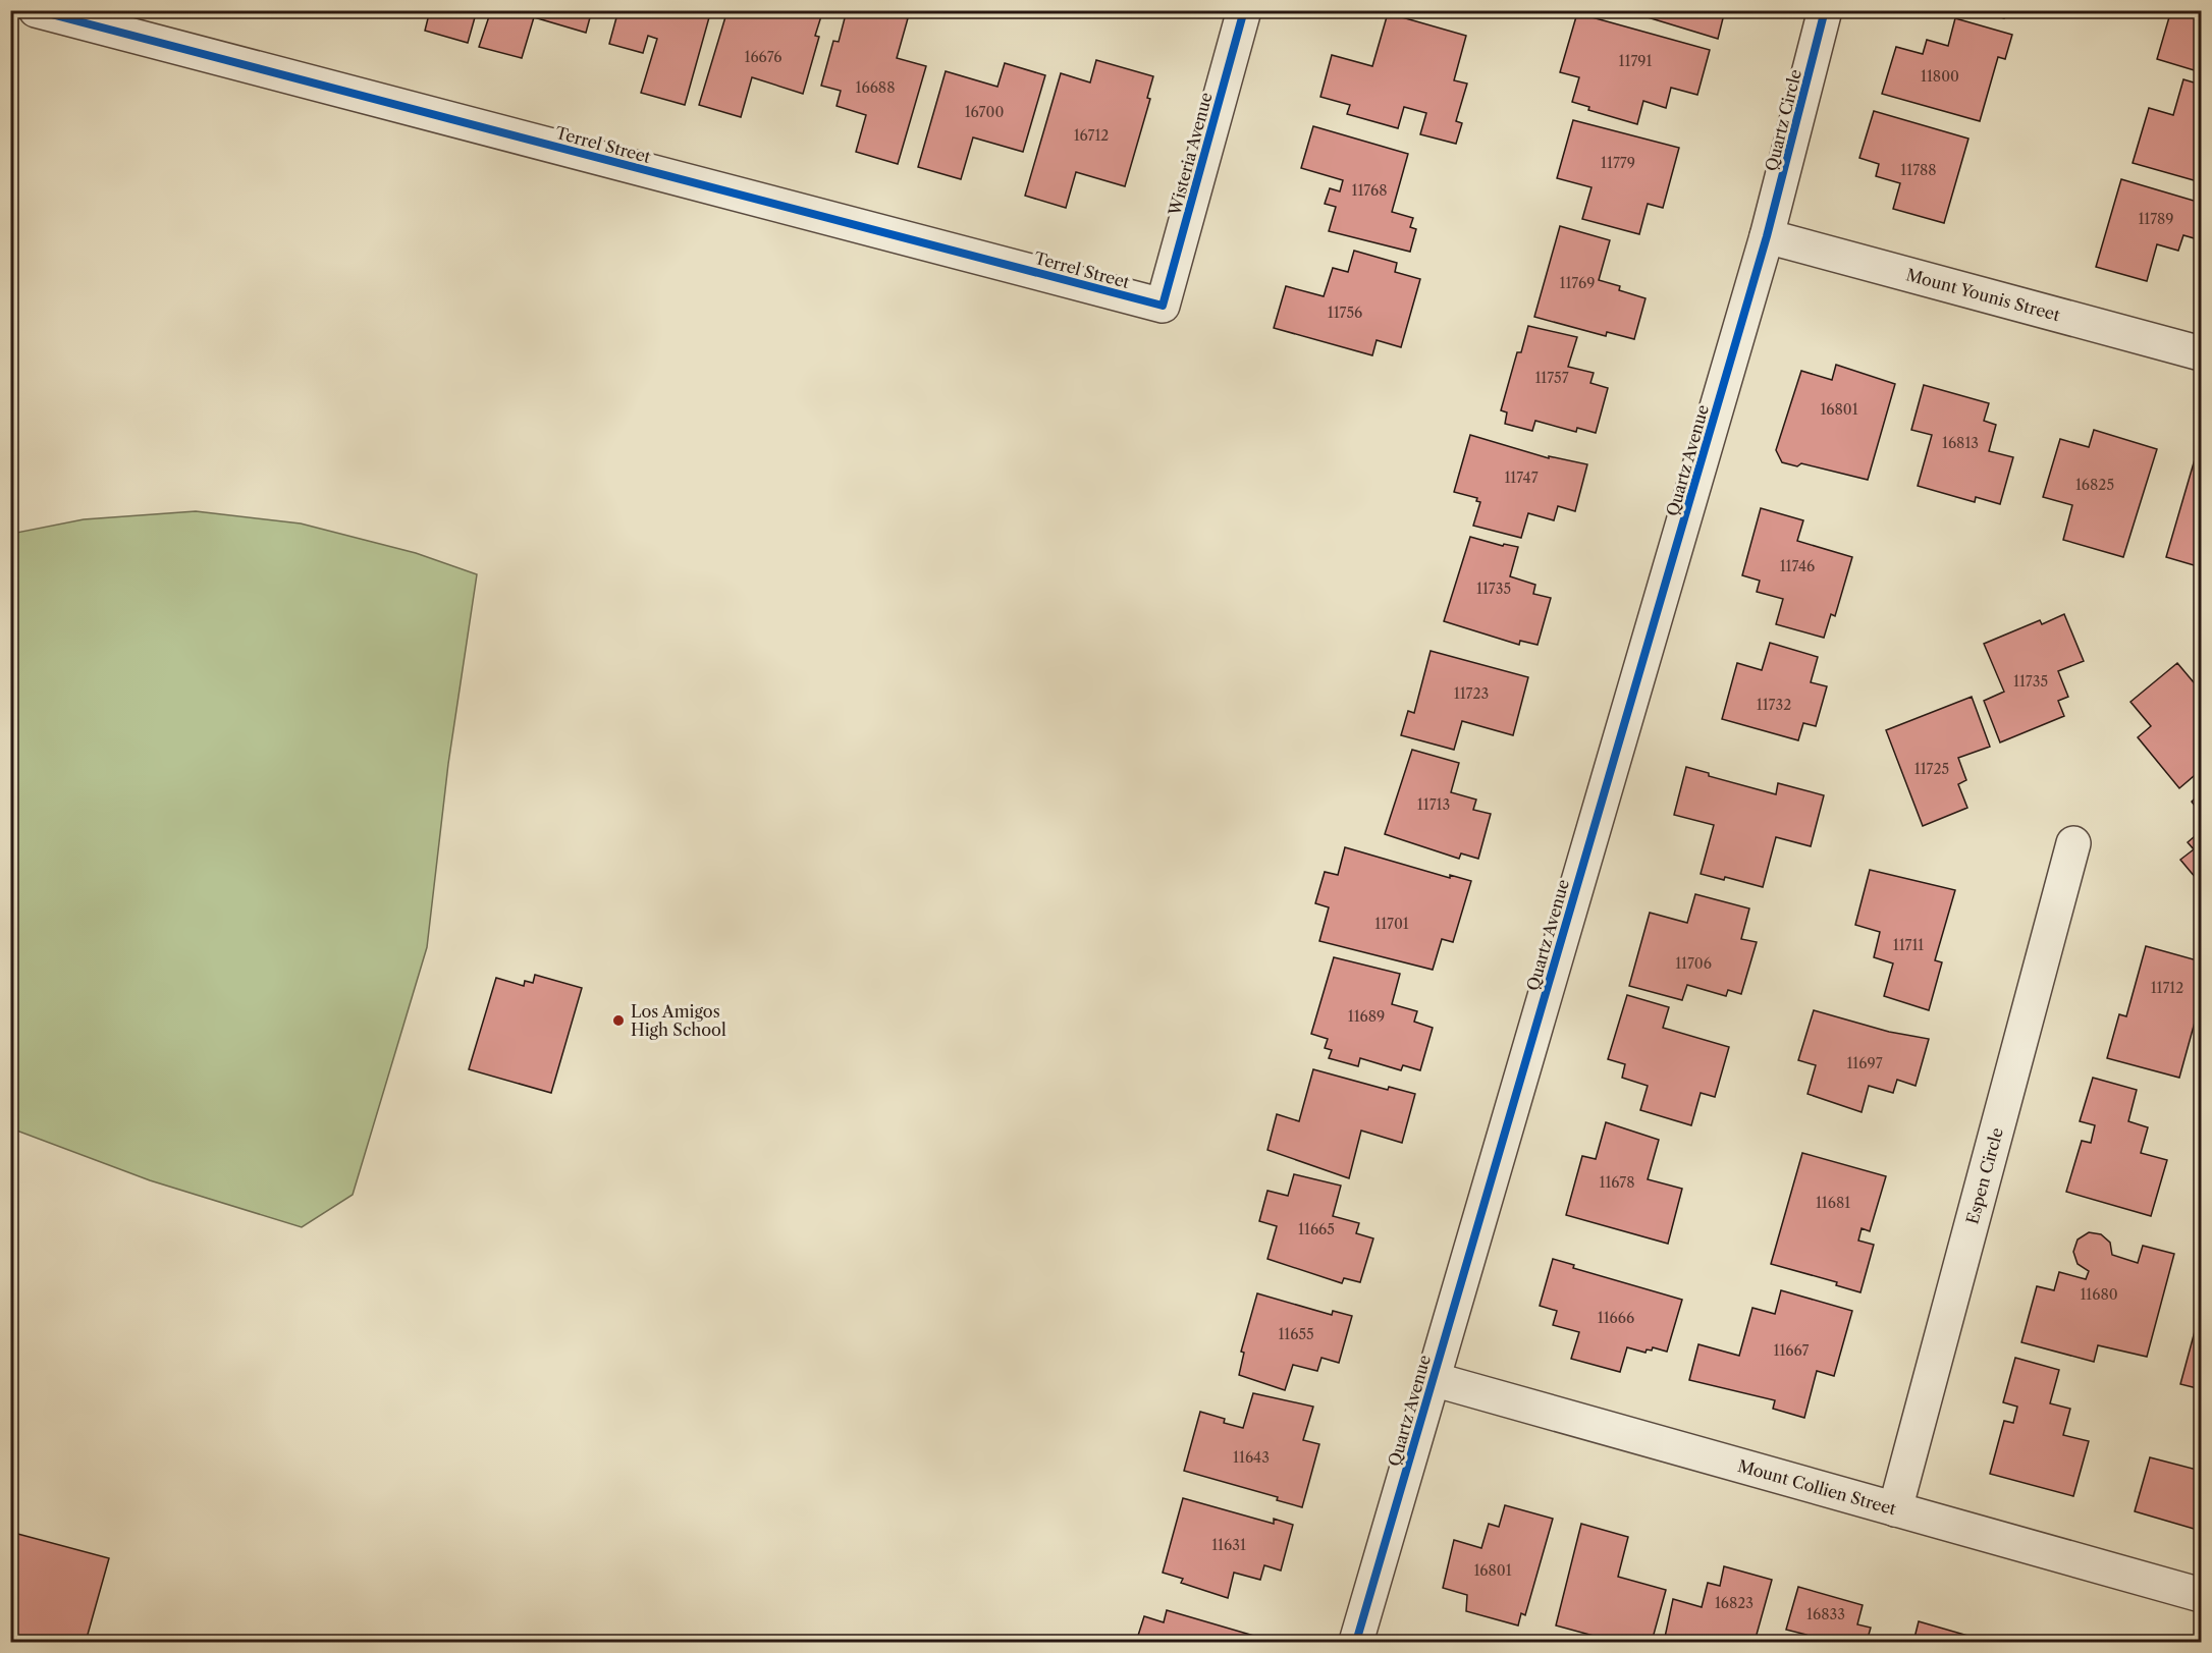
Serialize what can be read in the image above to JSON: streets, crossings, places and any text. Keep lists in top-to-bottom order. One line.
{"streets":{"street":["Quartz Circle","Terrel Street","Wisteria Avenue","Mount Younis Street","Quartz Avenue","Espen Circle","Mount Collien Street"]},"crossings":[["Quartz Circle","Mount Younis Street"],["Quartz Circle","Quartz Avenue"],["Terrel Street","Wisteria Avenue"],["Mount Younis Street","Quartz Avenue"],["Quartz Avenue","Mount Collien Street"],["Espen Circle","Mount Collien Street"]],"places":["Los Amigos High School"],"house_numbers":["16676","11791","11800","16688","16700","16712","11779","11788","11768","11789","11769","11756","11757","16801","16813","11747","16825","11746","11735","11735","11723","11732","11725","11713","11701","11711","11706","11712","11689","11697","11678","11681","11665","11680","11666","11655","11667","11643","11631","16801","16823","16833"]}
